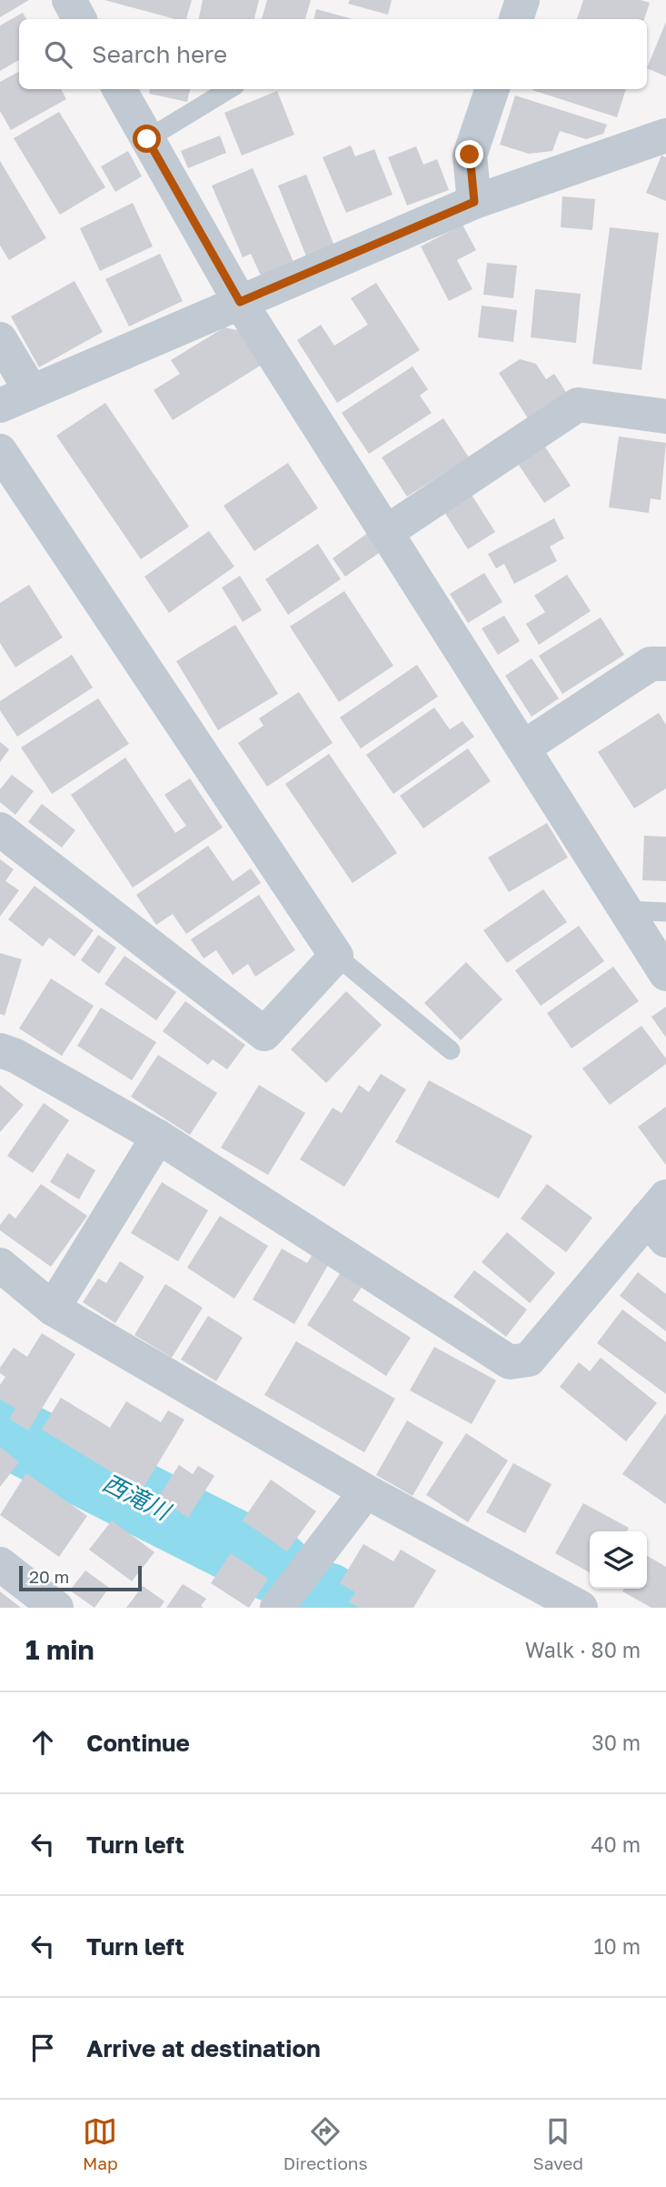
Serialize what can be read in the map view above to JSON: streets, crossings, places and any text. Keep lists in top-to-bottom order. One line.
{"water":["西滝川"],"scale_bar":"20 m","page":{"search":"Search here","scale":"20 m","heading":["1 min","Walk · 80 m"],"list":[["Continue","30 m"],["Turn left","40 m"],["Turn left","10 m"],"Arrive at destination"],"nav":["Map","Directions","Saved"]}}
